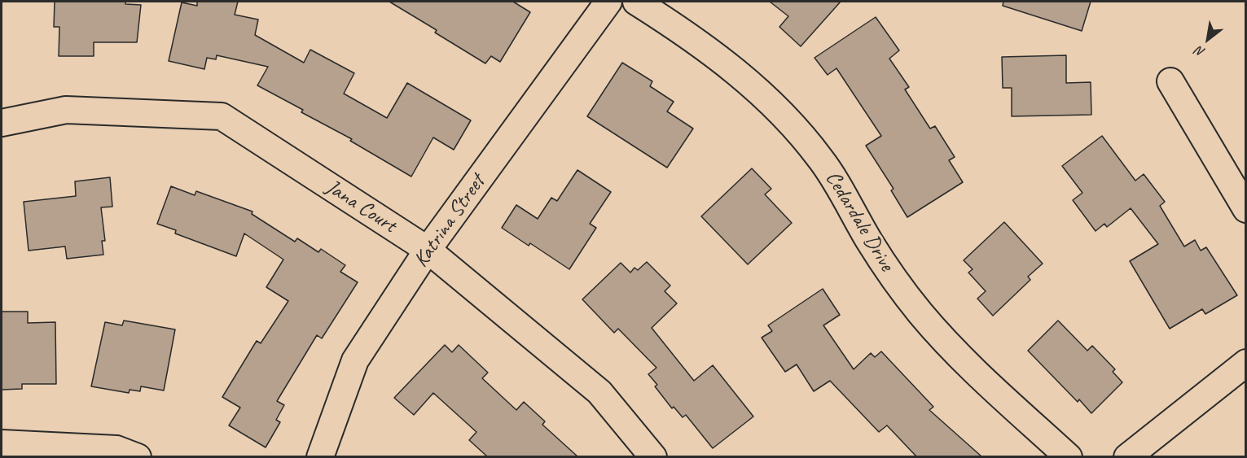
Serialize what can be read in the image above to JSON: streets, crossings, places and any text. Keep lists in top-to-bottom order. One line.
{"streets":{"street":["Jana Court","Katrina Street","Cedardale Drive"]},"crossings":[["Jana Court","Katrina Street"]],"north":"bottom left"}
